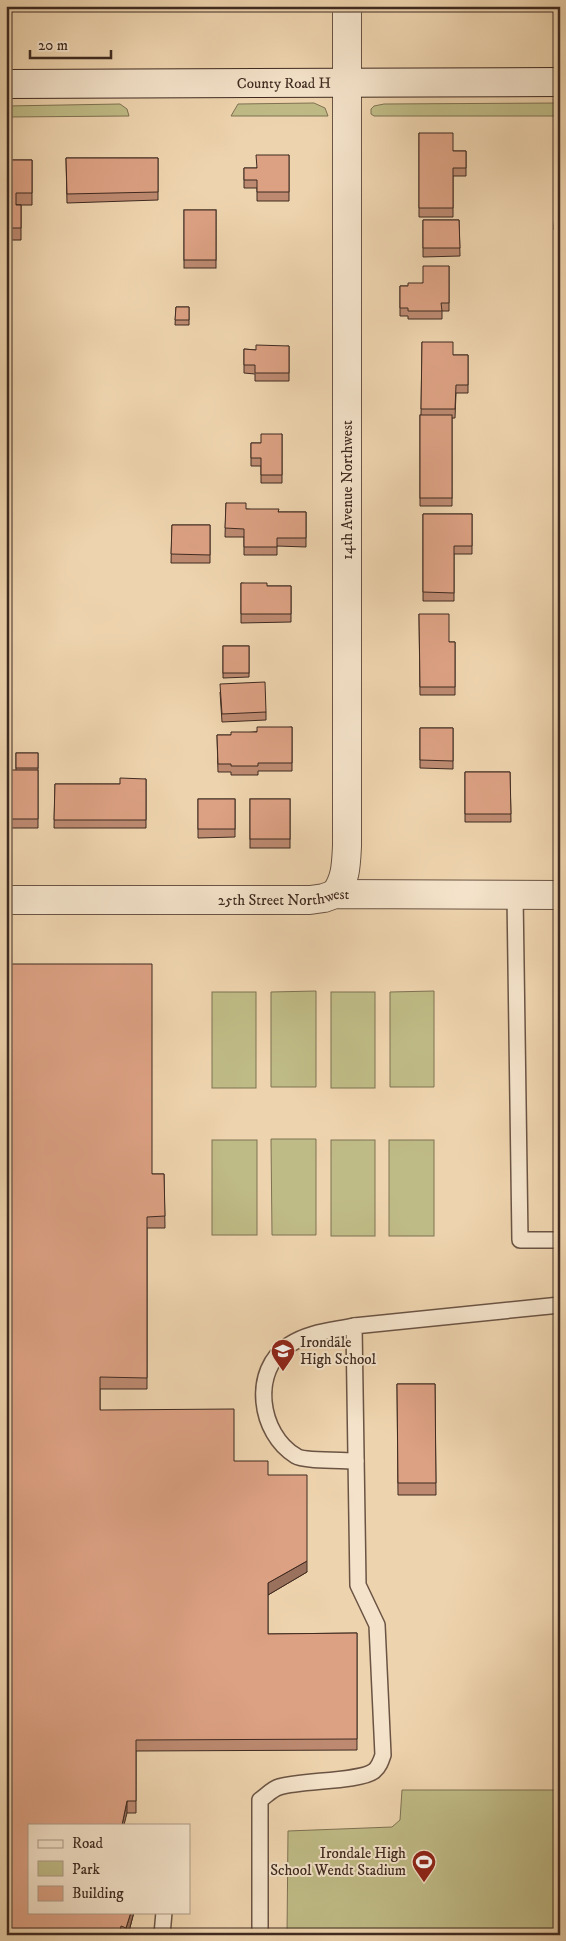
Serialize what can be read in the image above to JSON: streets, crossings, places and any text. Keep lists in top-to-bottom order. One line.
{"streets":{"street":["County Road H","14th Avenue Northwest","25th Street Northwest"]},"crossings":[["County Road H","14th Avenue Northwest"],["14th Avenue Northwest","25th Street Northwest"]],"places":{"school or university":["Irondale High School"],"sports":["Irondale High School Wendt Stadium"]},"legend":["Road","Park","Building"],"scale_bar":"20 m"}
